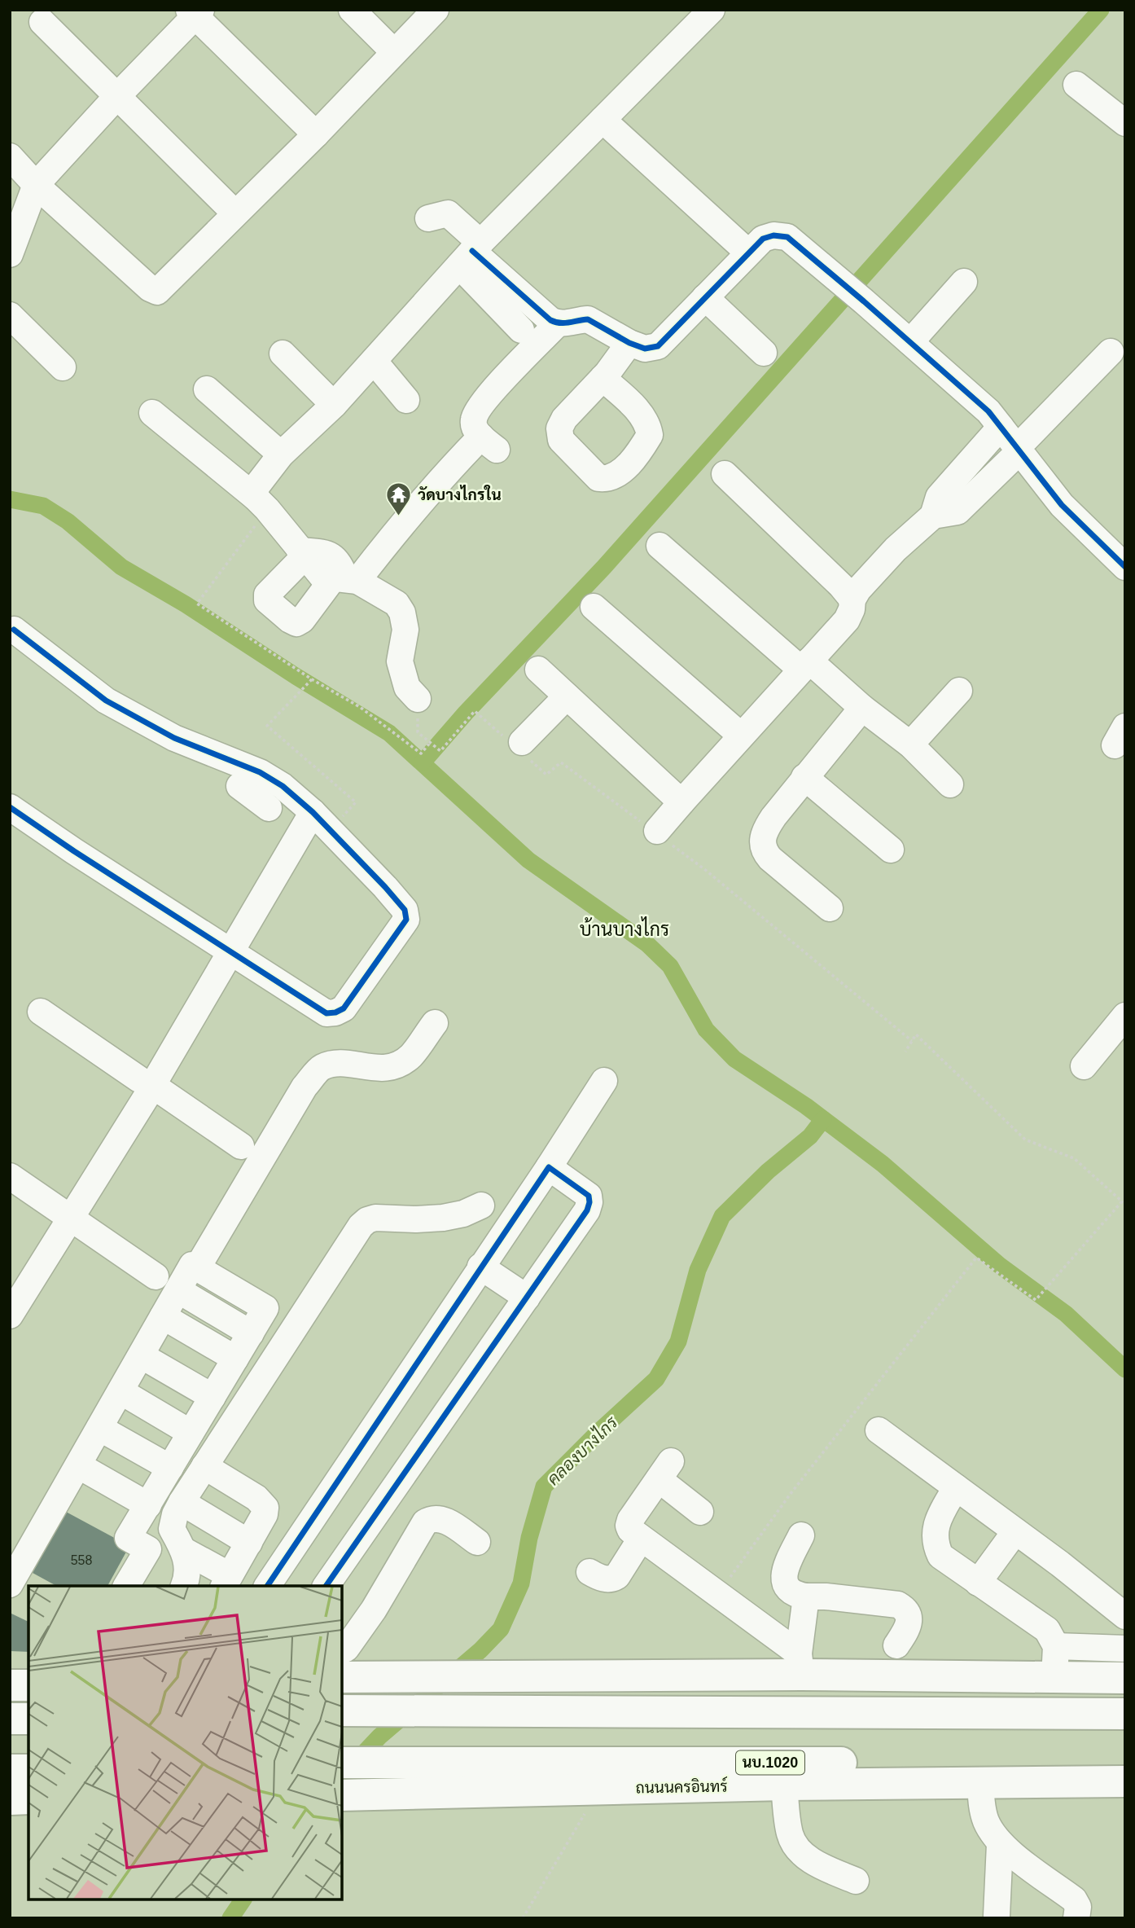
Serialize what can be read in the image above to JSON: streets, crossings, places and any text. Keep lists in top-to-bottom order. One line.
{"streets":{"main road":["นบ.1020","ถนนนครอินทร์"]},"districts":["บ้านบางไกร"],"water":["คลองบางไกร"],"places":{"temple":["วัดบางไกรใน"]},"house_numbers":["558"]}
